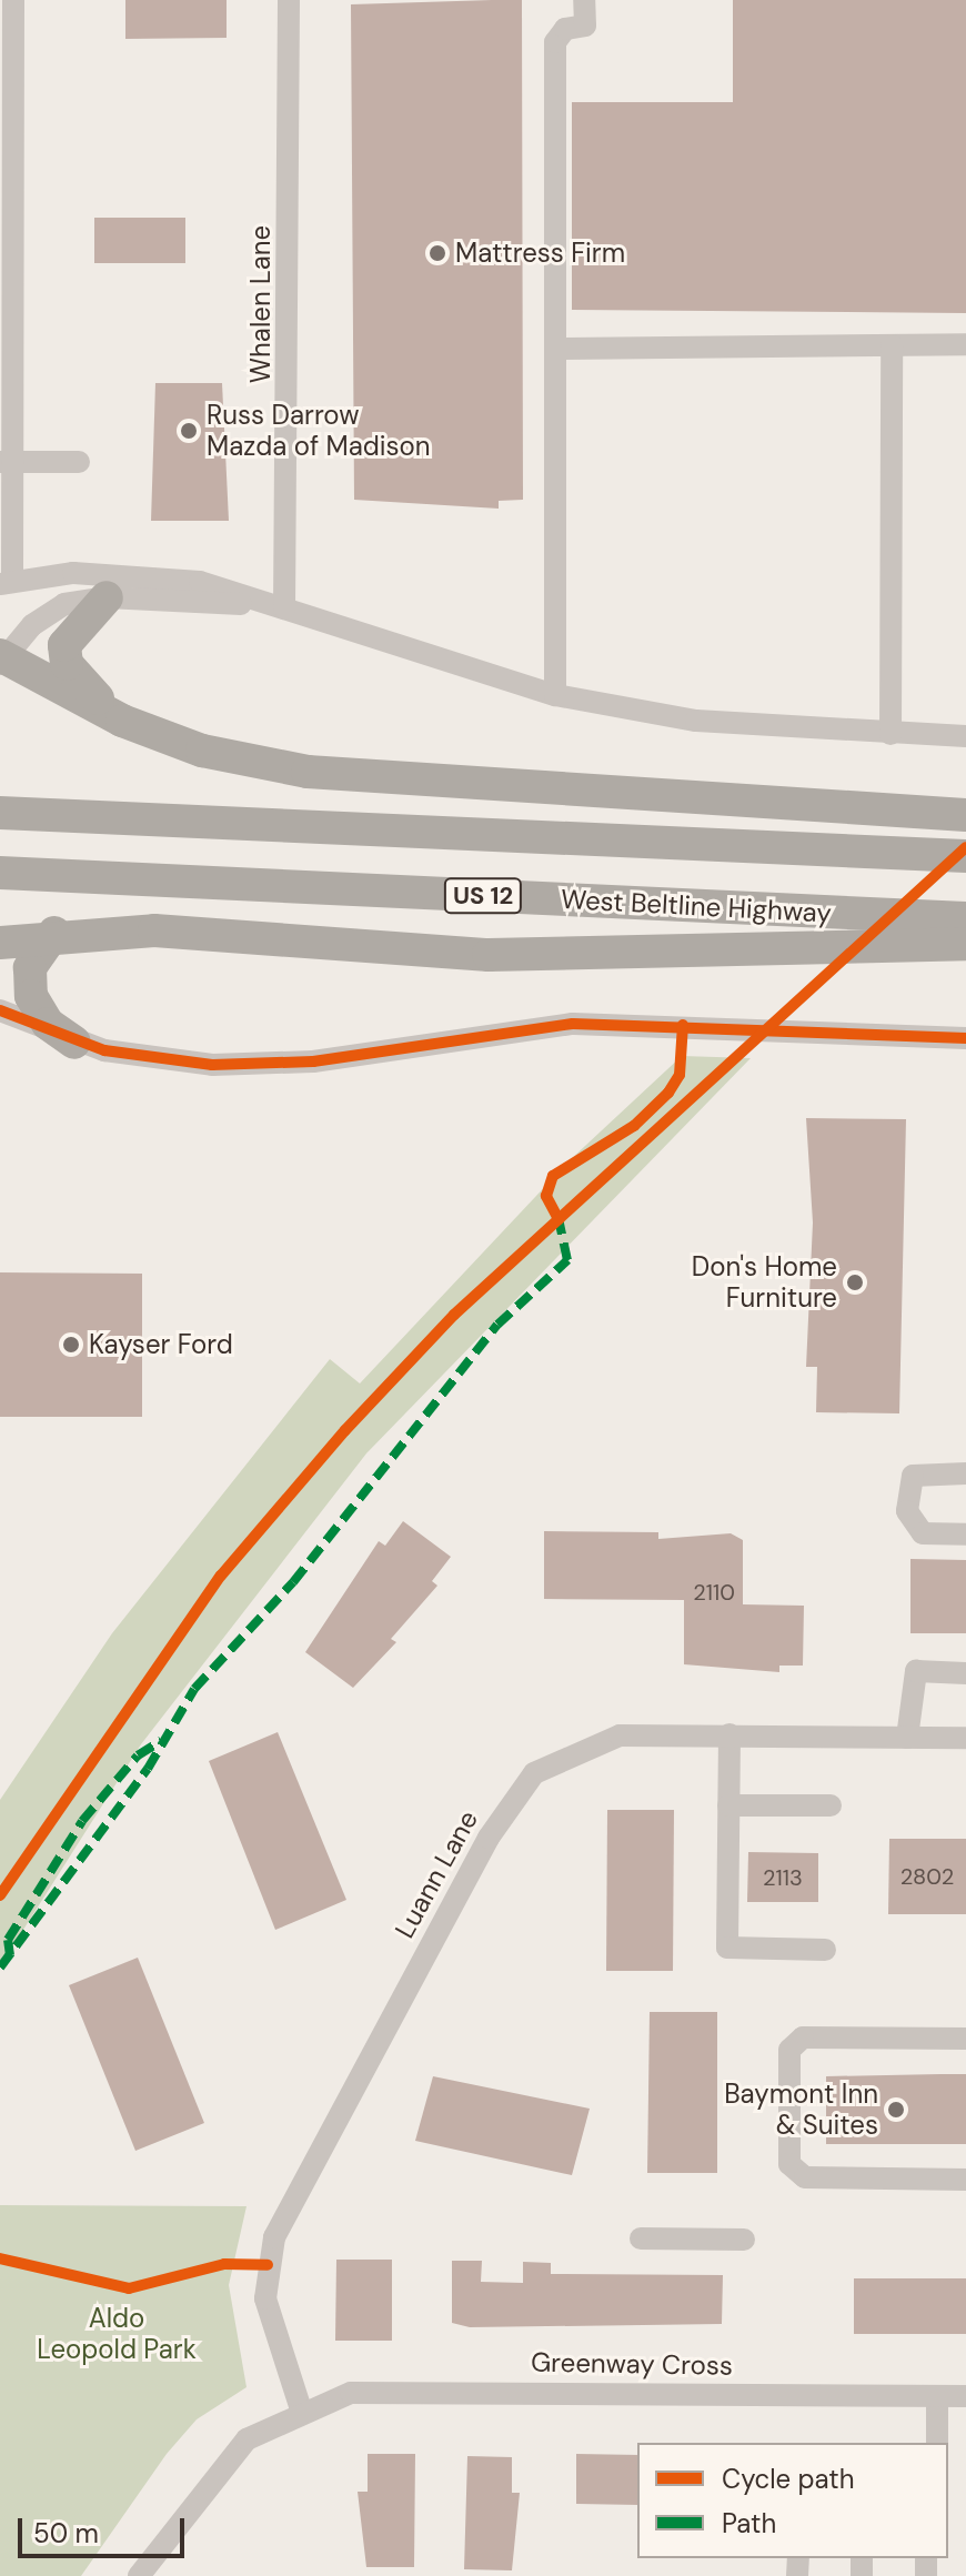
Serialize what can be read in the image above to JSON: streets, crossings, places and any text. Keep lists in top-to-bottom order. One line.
{"streets":{"highway":["US 12","West Beltline Highway"],"street":["Whalen Lane","Luann Lane","Greenway Cross"]},"crossings":[["Luann Lane","Greenway Cross"]],"parks":["Aldo Leopold Park"],"places":["Mattress Firm","Russ Darrow Mazda of Madison","Don's Home Furniture","Kayser Ford","Baymont Inn & Suites"],"house_numbers":["2110","2802","2113"],"legend":["Cycle path","Path"],"scale_bar":"50 m"}
